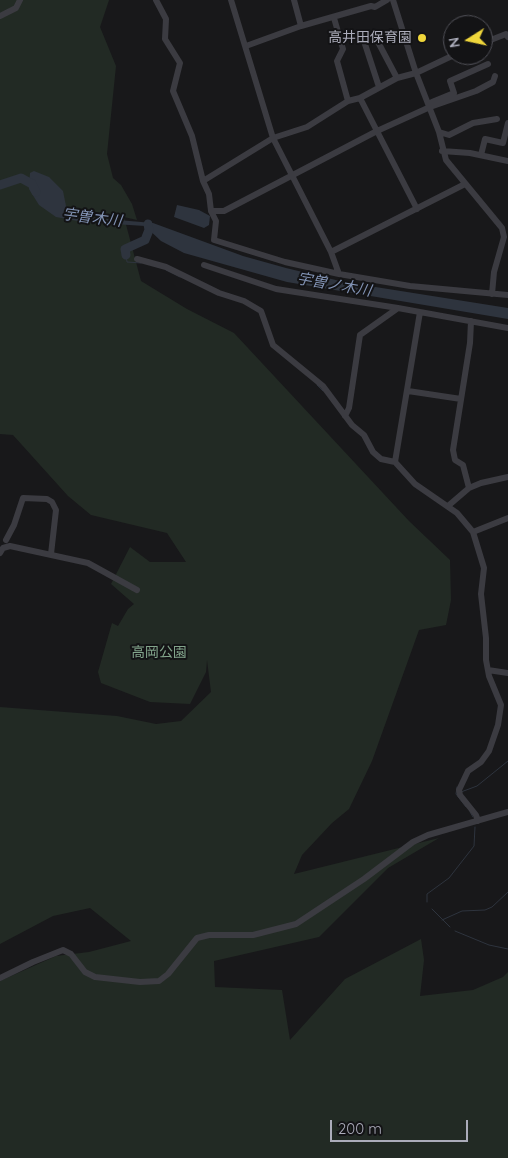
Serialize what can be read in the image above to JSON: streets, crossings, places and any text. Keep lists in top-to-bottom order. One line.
{"water":["宇曽木川","宇曽ノ木川"],"parks":["高岡公園"],"places":["高井田保育園"],"scale_bar":"200 m","north":"left"}
